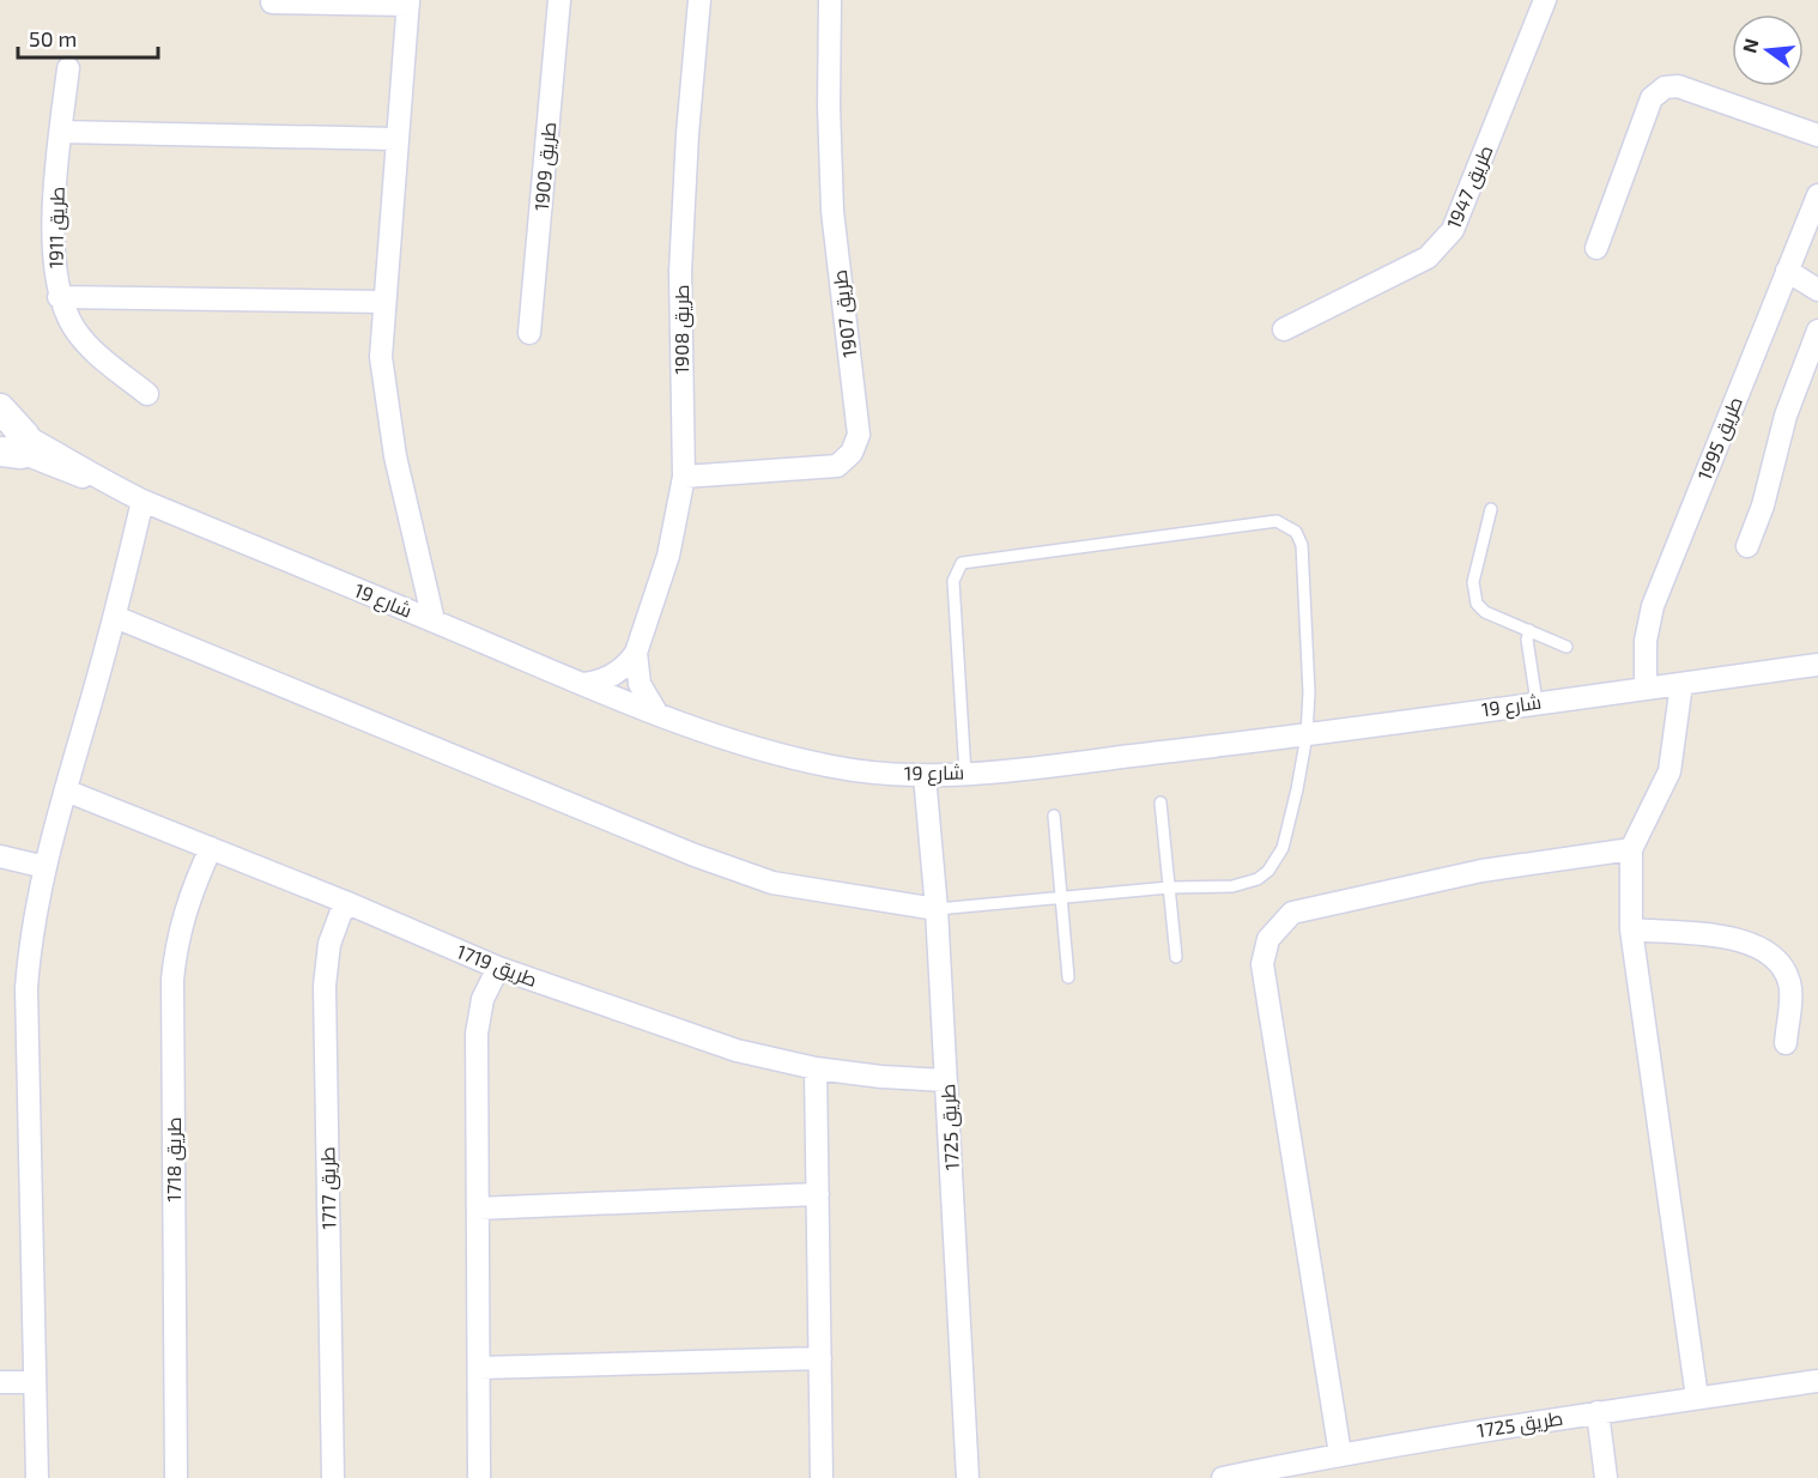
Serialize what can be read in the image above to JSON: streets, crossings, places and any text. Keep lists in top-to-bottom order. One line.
{"streets":{"street":["طريق 1909","طريق 1947","طريق 1911","طريق 1907","طريق 1908","طريق 1995","شارع 19","طريق 1719","طريق 1725","طريق 1718","طريق 1717"]},"crossings":[["طريق 1907","طريق 1908"],["طريق 1908","شارع 19"],["طريق 1995","شارع 19"],["شارع 19","طريق 1725"],["طريق 1719","طريق 1725"],["طريق 1719","طريق 1718"],["طريق 1719","طريق 1717"]],"scale_bar":"50 m","north":"left"}
